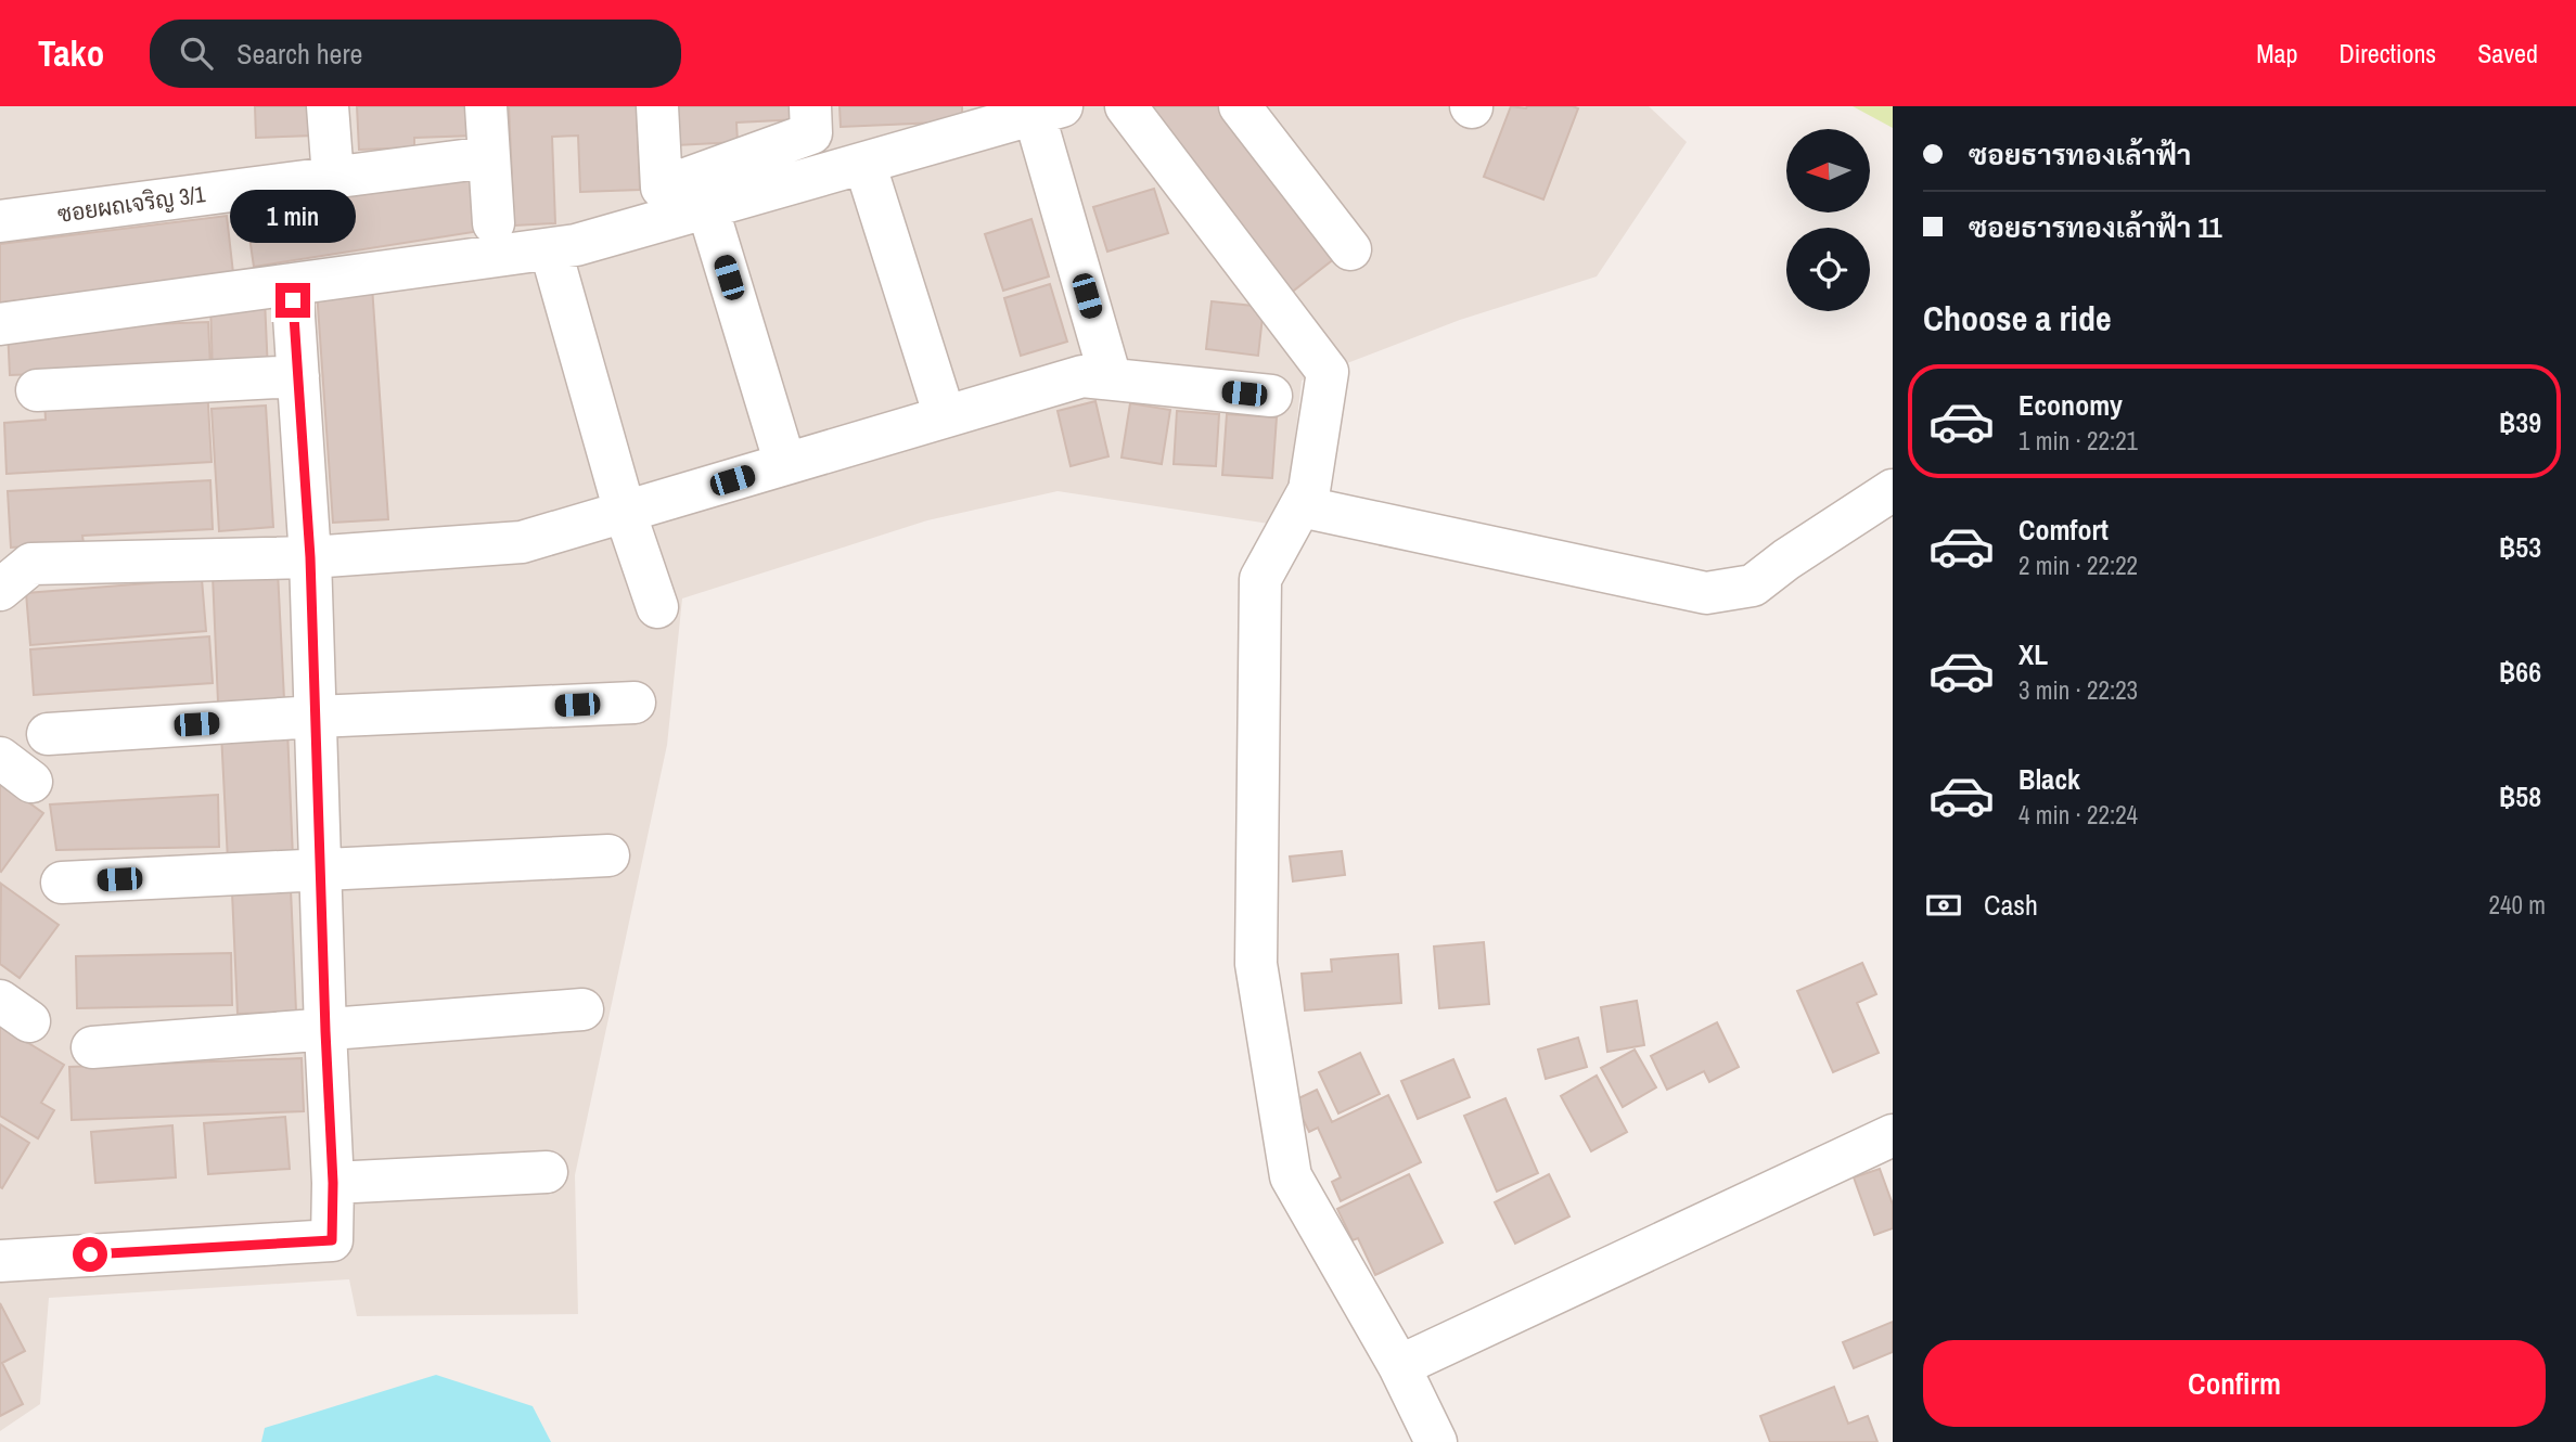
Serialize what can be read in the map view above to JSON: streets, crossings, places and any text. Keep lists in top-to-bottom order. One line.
{"streets":{"street":["ซอยผถเจริญ 3/1"]},"north":"left","page":{"header":"Tako","search":"Search here","nav":["Map","Directions","Saved"],"banner":["ซอยธารทองเล้าฟ้า","ซอยธารทองเล้าฟ้า 11"],"bubble":"1 min","heading":"Choose a ride","list":[{"name":"Economy","note":"1 min · 22:21","value":"฿39"},{"name":"Comfort","note":"2 min · 22:22","value":"฿53"},{"name":"XL","note":"3 min · 22:23","value":"฿66"},{"name":"Black","note":"4 min · 22:24","value":"฿58"}],"pay":["Cash","240 m"],"buttons":"Confirm"}}
